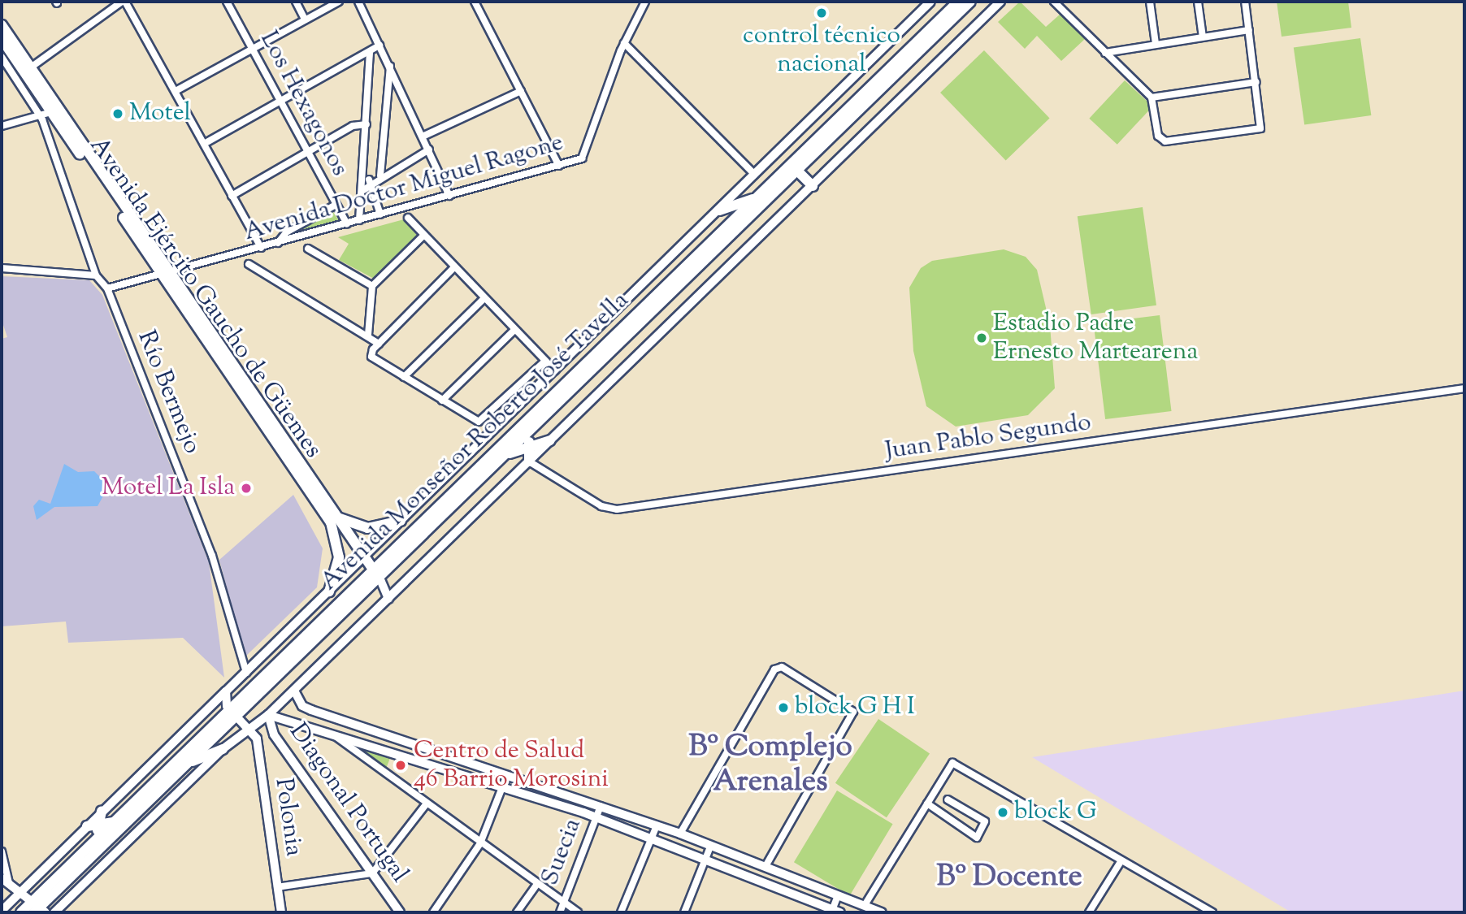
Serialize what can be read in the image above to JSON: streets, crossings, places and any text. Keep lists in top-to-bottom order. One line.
{"streets":{"main road":["Avenida Ejército Gaucho de Güemes","Avenida Monseñor Roberto José Tavella","Diagonal Portugal","Polonia"],"street":["Los Hexagonos","Avenida Doctor Miguel Ragone","Río Bermejo","Juan Pablo Segundo","Suecia"]},"crossings":[["Los Hexagonos","Avenida Doctor Miguel Ragone"],["Avenida Doctor Miguel Ragone","Avenida Ejército Gaucho de Güemes"],["Avenida Doctor Miguel Ragone","Río Bermejo"],["Avenida Ejército Gaucho de Güemes","Avenida Monseñor Roberto José Tavella"]],"districts":["Bº Complejo Arenales","Bº Docente"],"places":["control técnico nacional","Motel","Estadio Padre Ernesto Martearena","Motel La Isla","block G H I","Centro de Salud 46 Barrio Morosini","block G"]}
